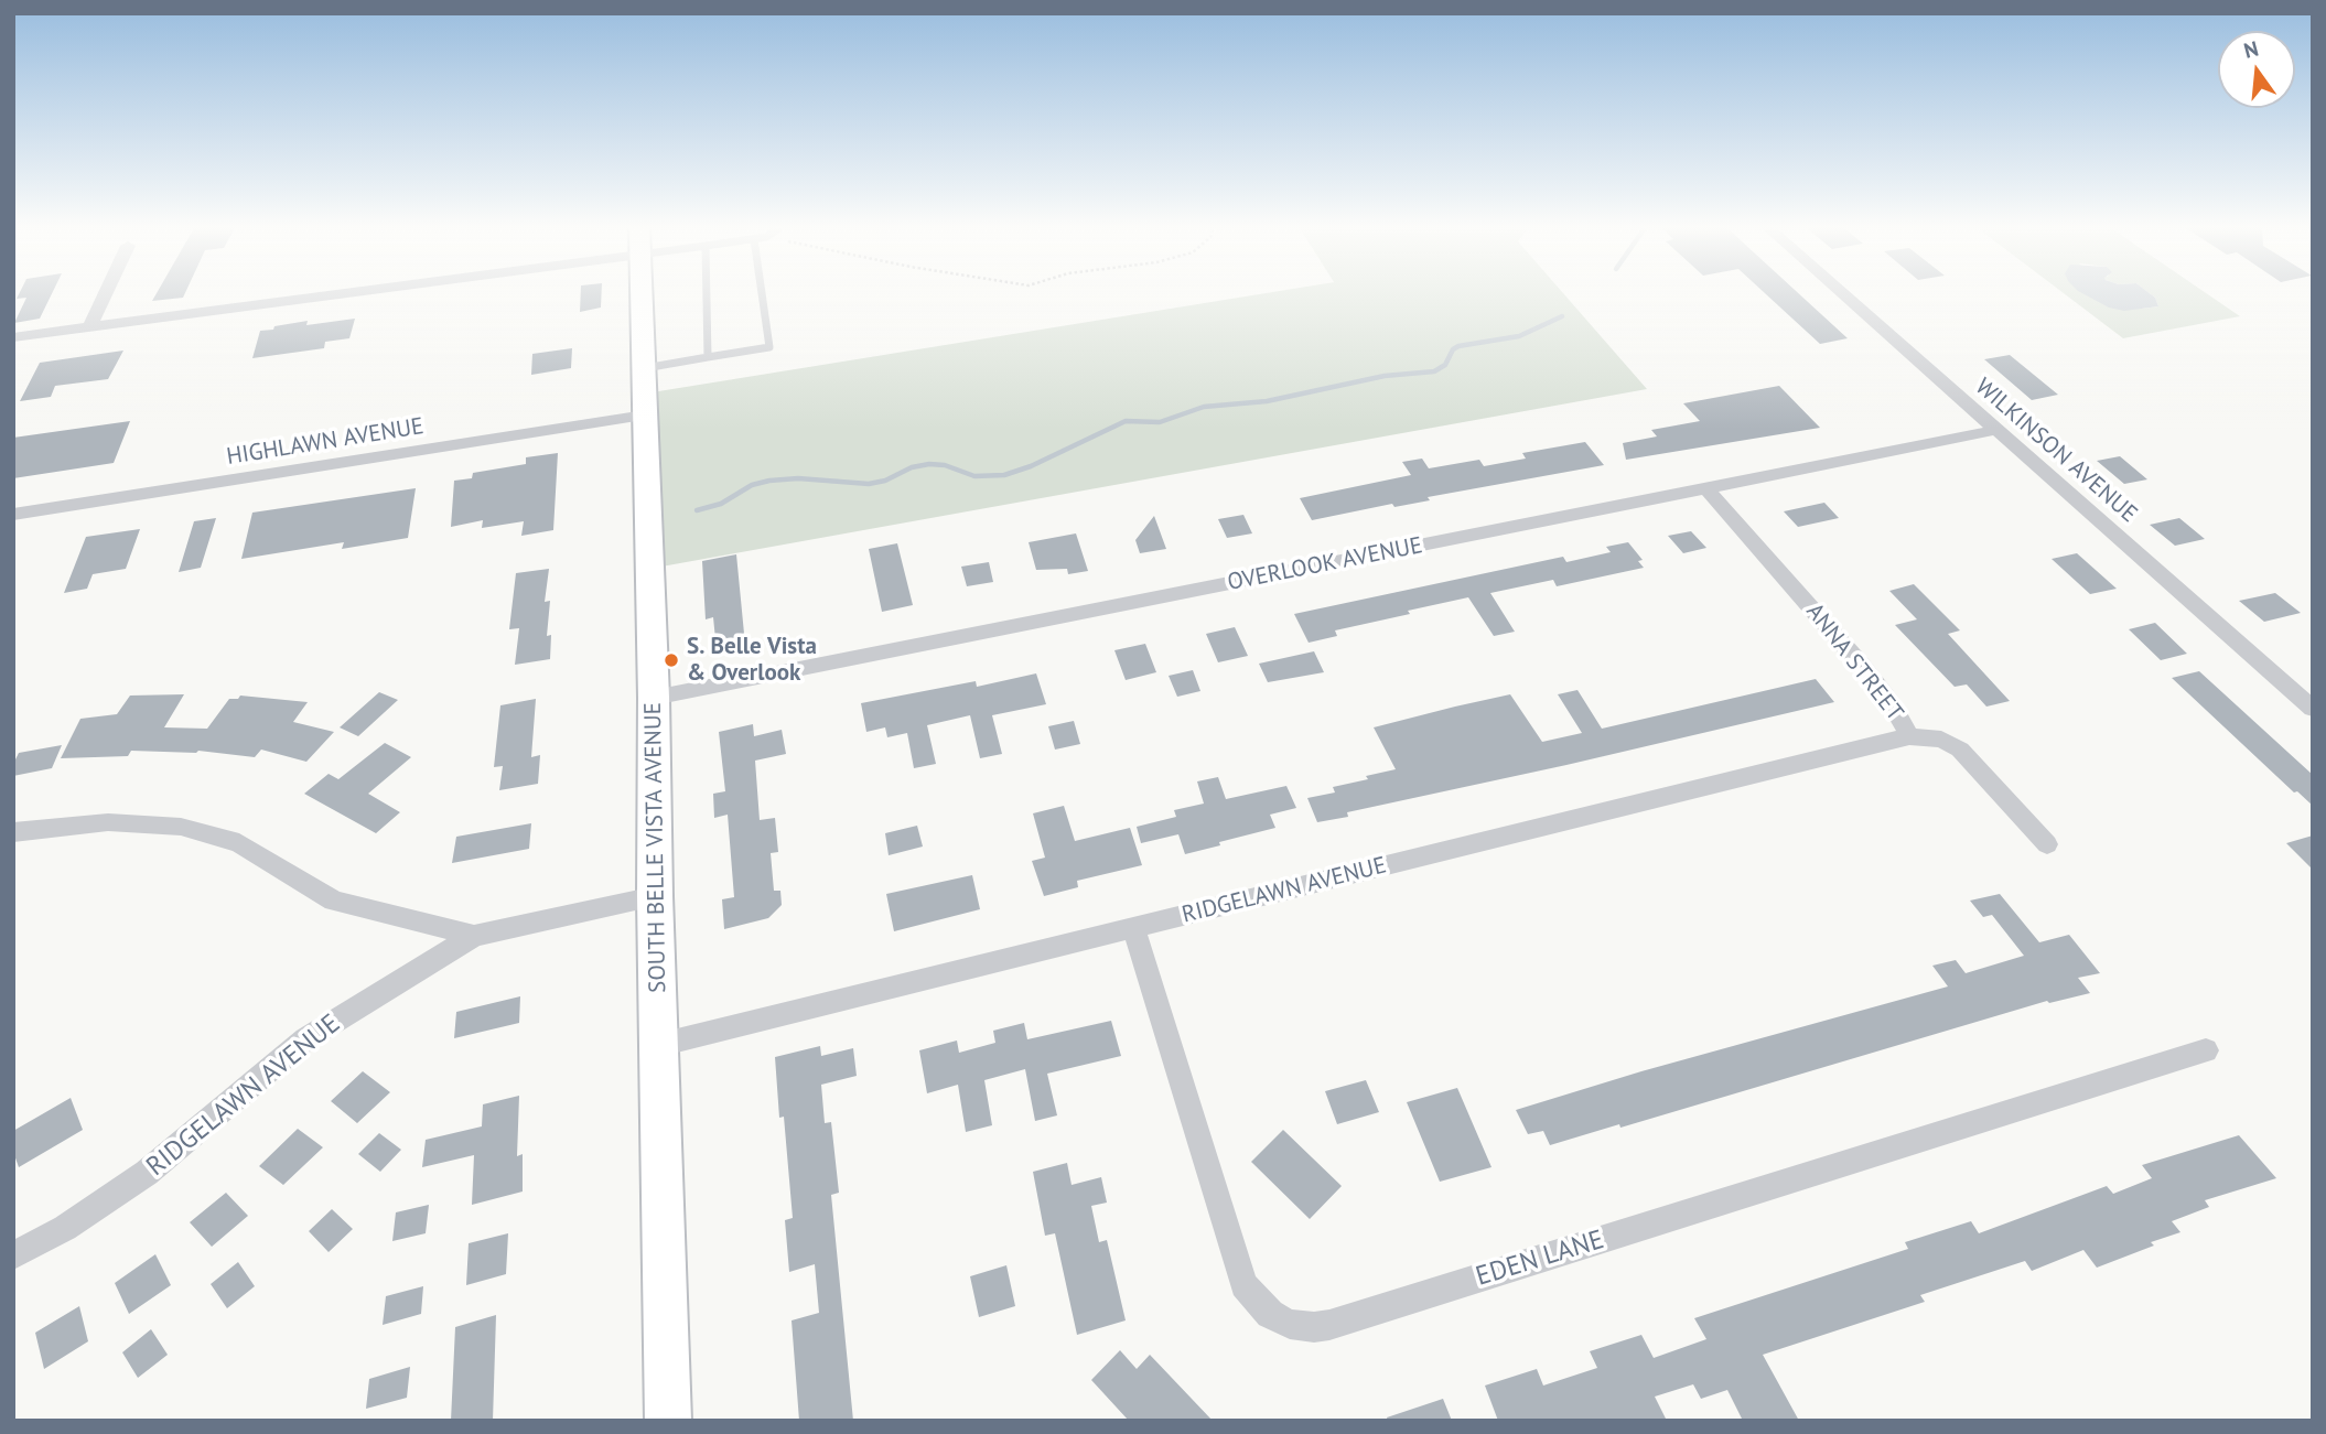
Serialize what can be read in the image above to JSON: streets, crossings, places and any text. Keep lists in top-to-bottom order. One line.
{"streets":{"street":["HIGHLAWN AVENUE","WILKINSON AVENUE","OVERLOOK AVENUE","ANNA STREET","SOUTH BELLE VISTA AVENUE","RIDGELAWN AVENUE","EDEN LANE"]},"crossings":[["HIGHLAWN AVENUE","SOUTH BELLE VISTA AVENUE"],["WILKINSON AVENUE","OVERLOOK AVENUE"],["OVERLOOK AVENUE","ANNA STREET"],["OVERLOOK AVENUE","SOUTH BELLE VISTA AVENUE"],["ANNA STREET","RIDGELAWN AVENUE"],["SOUTH BELLE VISTA AVENUE","RIDGELAWN AVENUE"],["RIDGELAWN AVENUE","EDEN LANE"]],"places":["S. Belle Vista & Overlook"],"north":"top"}
